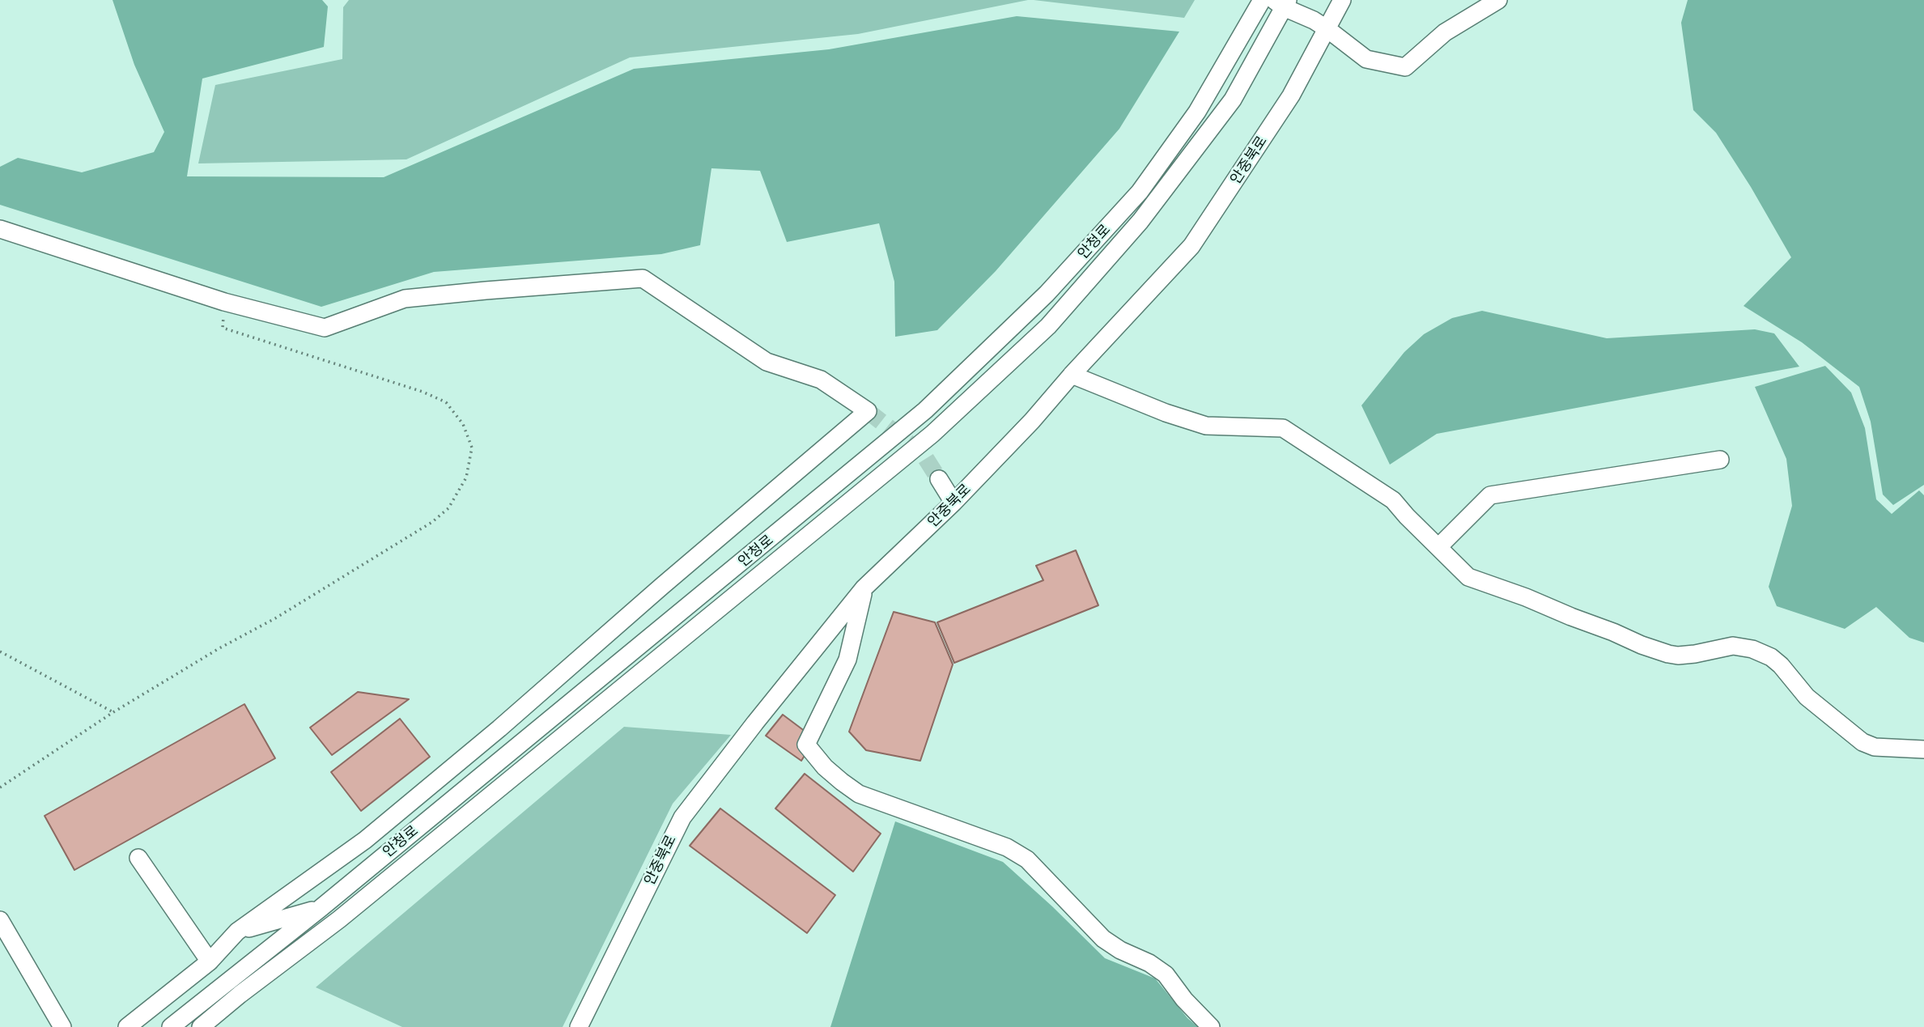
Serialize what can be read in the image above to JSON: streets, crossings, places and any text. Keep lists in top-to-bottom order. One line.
{"streets":{"street":["안중북로","안청로"]}}
